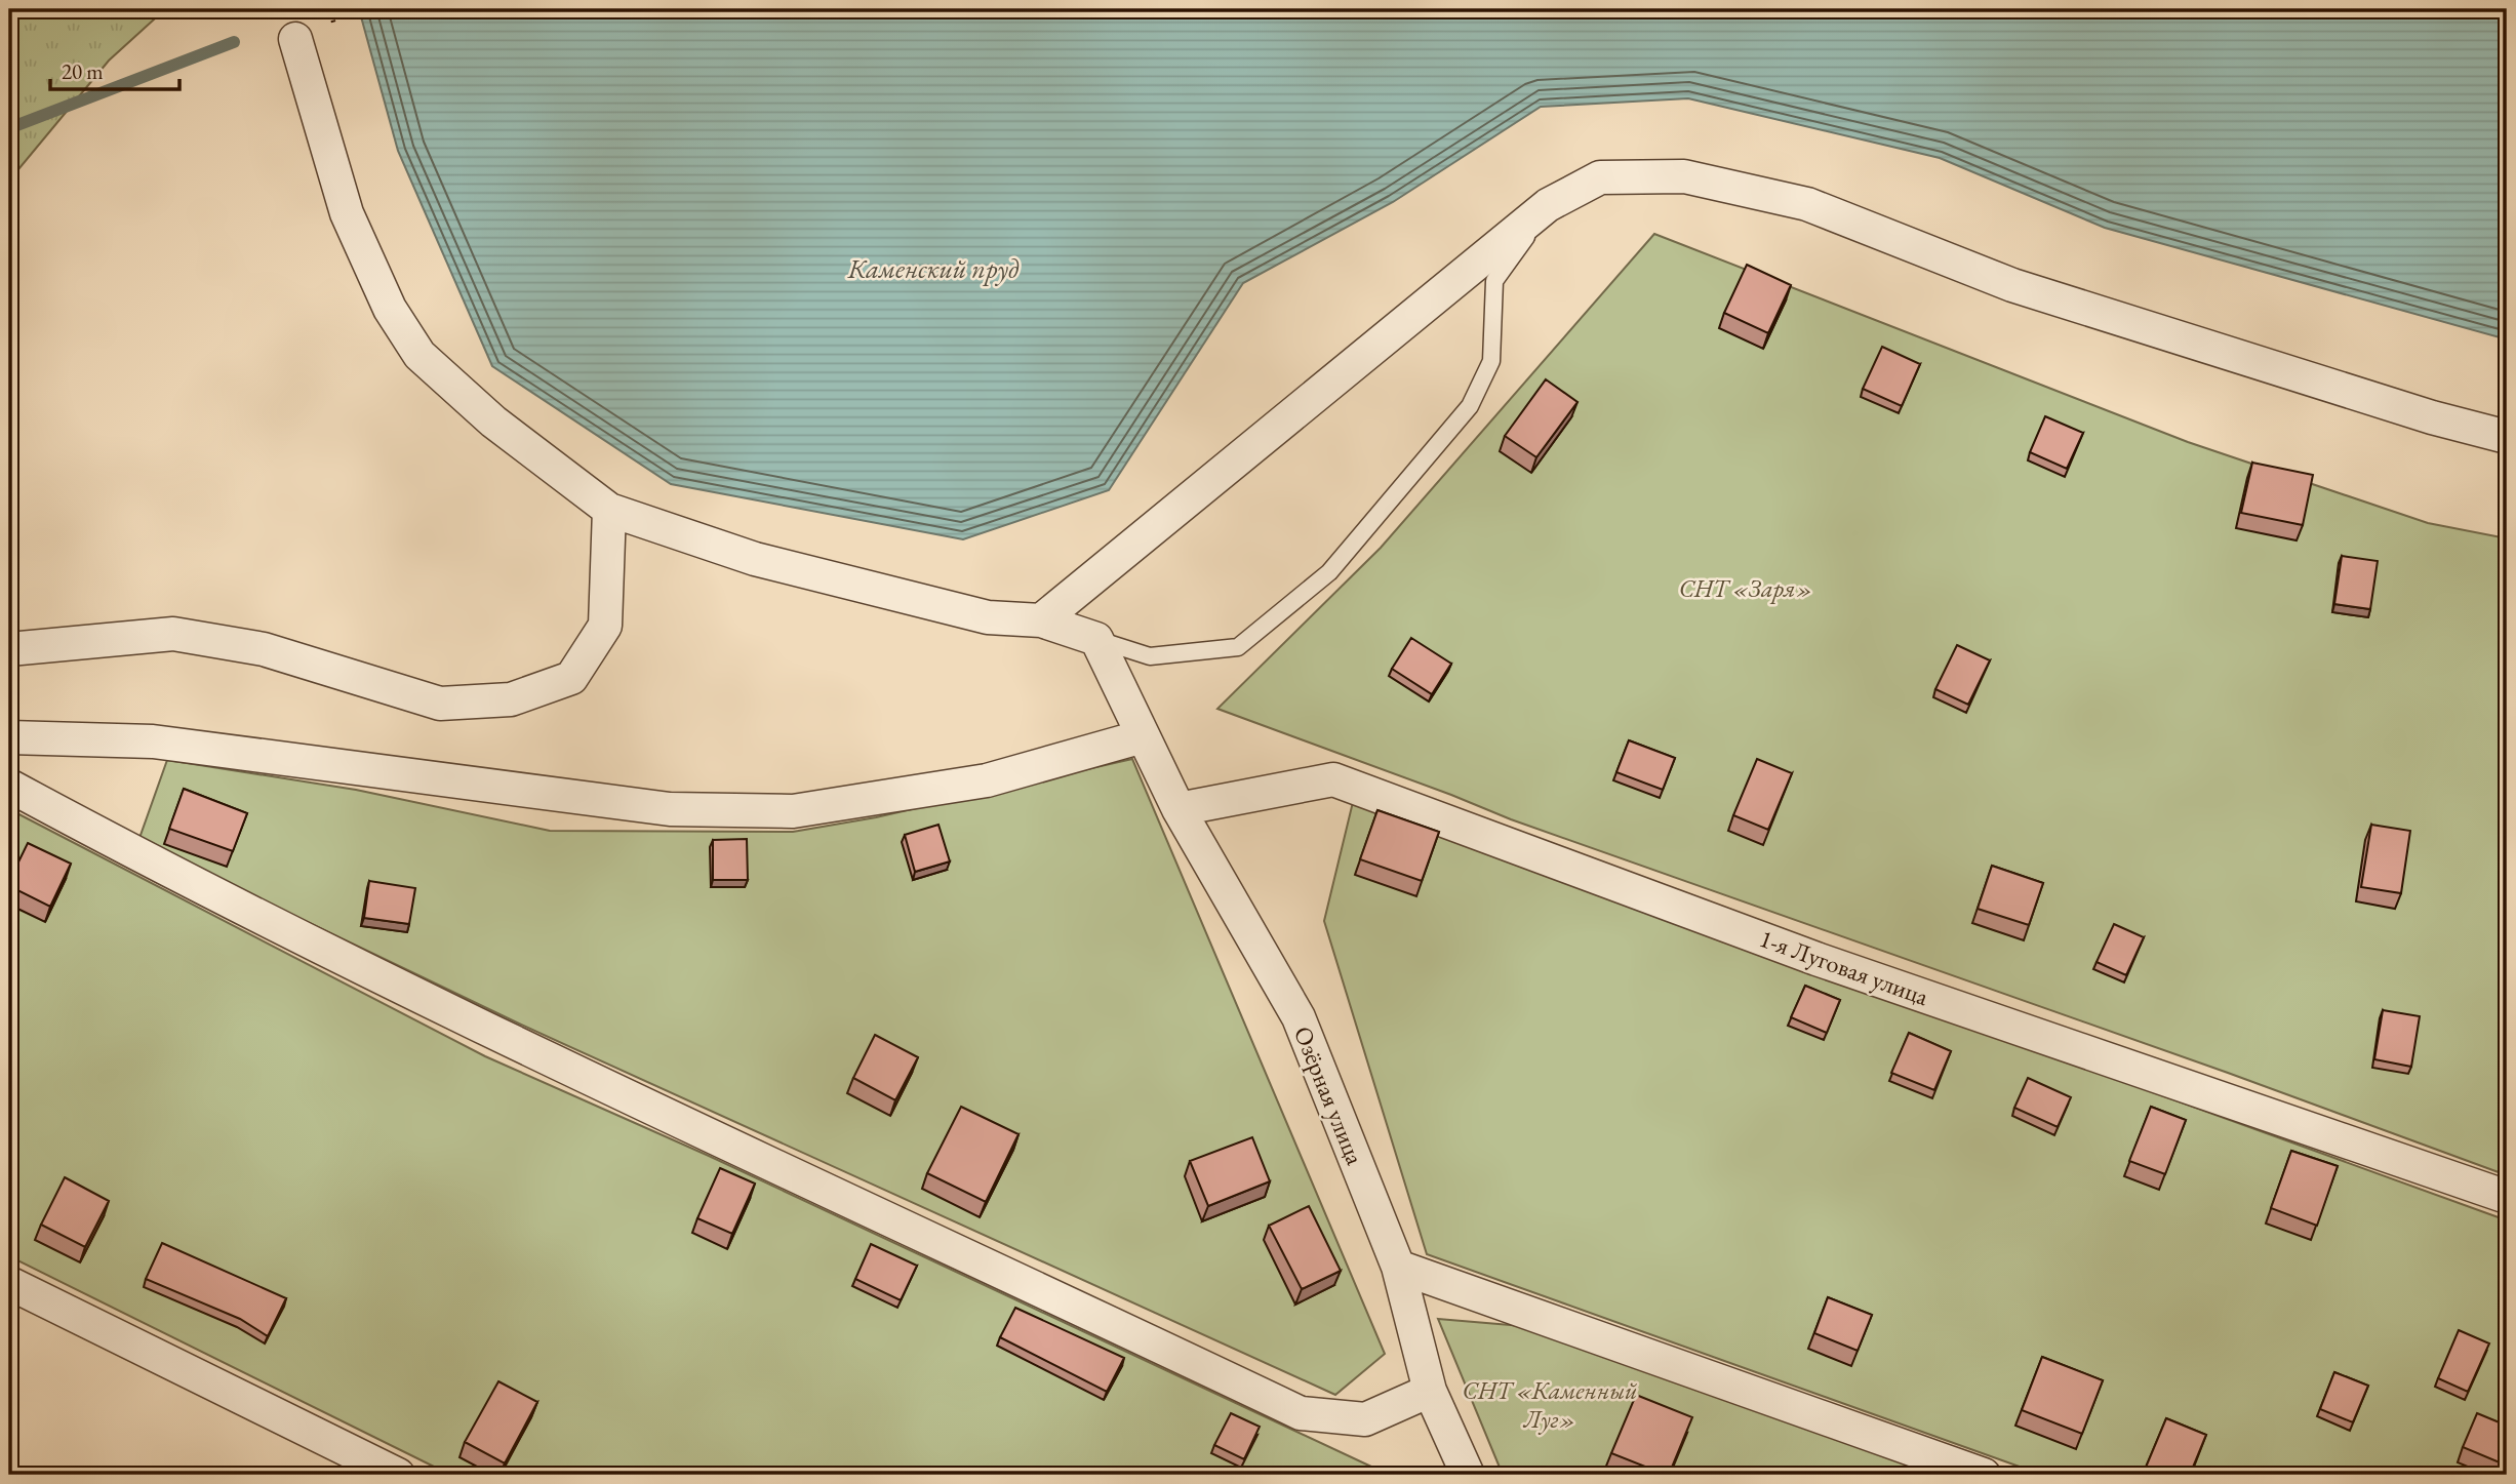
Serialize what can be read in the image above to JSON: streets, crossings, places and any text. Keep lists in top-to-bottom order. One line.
{"streets":{"street":["1-я Луговая улица","Озёрная улица"]},"crossings":[["1-я Луговая улица","Озёрная улица"]],"water":["Каменский пруд"],"parks":["СНТ «Заря»","СНТ «Каменный Луг»"],"scale_bar":"20 m"}
